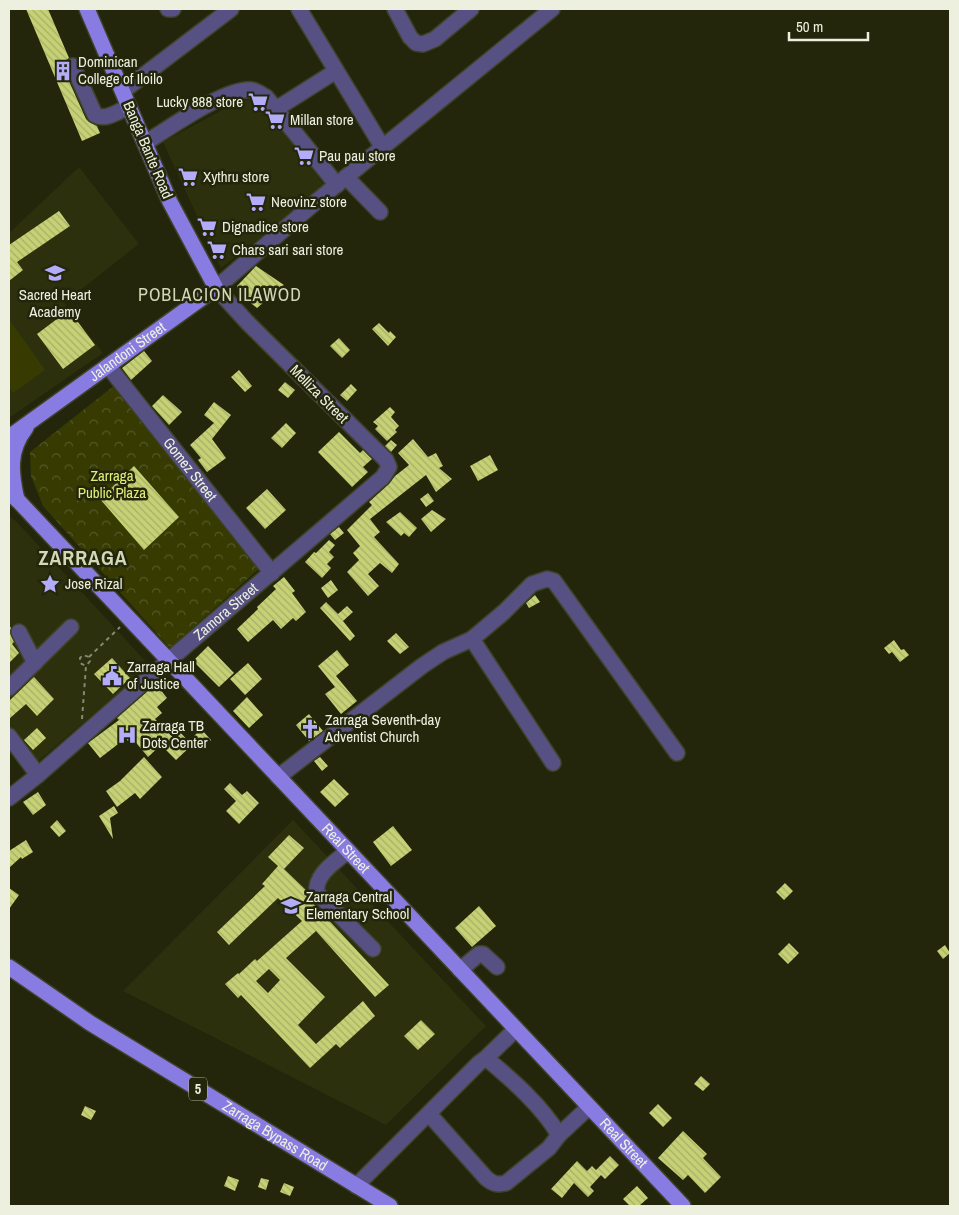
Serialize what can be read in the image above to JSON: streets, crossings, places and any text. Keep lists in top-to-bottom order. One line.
{"streets":{"main road":["Banga Bante Road","Jalandoni Street","Real Street","5","Zarraga Bypass Road"],"street":["Melliza Street","Gomez Street","Zamora Street"]},"crossings":[["Banga Bante Road","Jalandoni Street"],["Banga Bante Road","Melliza Street"],["Jalandoni Street","Melliza Street"],["Jalandoni Street","Gomez Street"],["Melliza Street","Zamora Street"],["Gomez Street","Zamora Street"],["Zamora Street","Real Street"]],"districts":["POBLACION ILAWOD","ZARRAGA"],"parks":["Zarraga Public Plaza"],"places":{"building":["Dominican College of Iloilo"],"supermarket":["Lucky 888 store","Millan store","Pau pau store","Xythru store","Neovinz store","Dignadice store","Chars sari sari store"],"school or university":["Sacred Heart Academy","Zarraga Central Elementary School"],"place":["Jose Rizal"],"public building":["Zarraga Hall of Justice"],"church":["Zarraga Seventh-day Adventist Church"],"hospital":["Zarraga TB Dots Center"]},"scale_bar":"50 m"}
